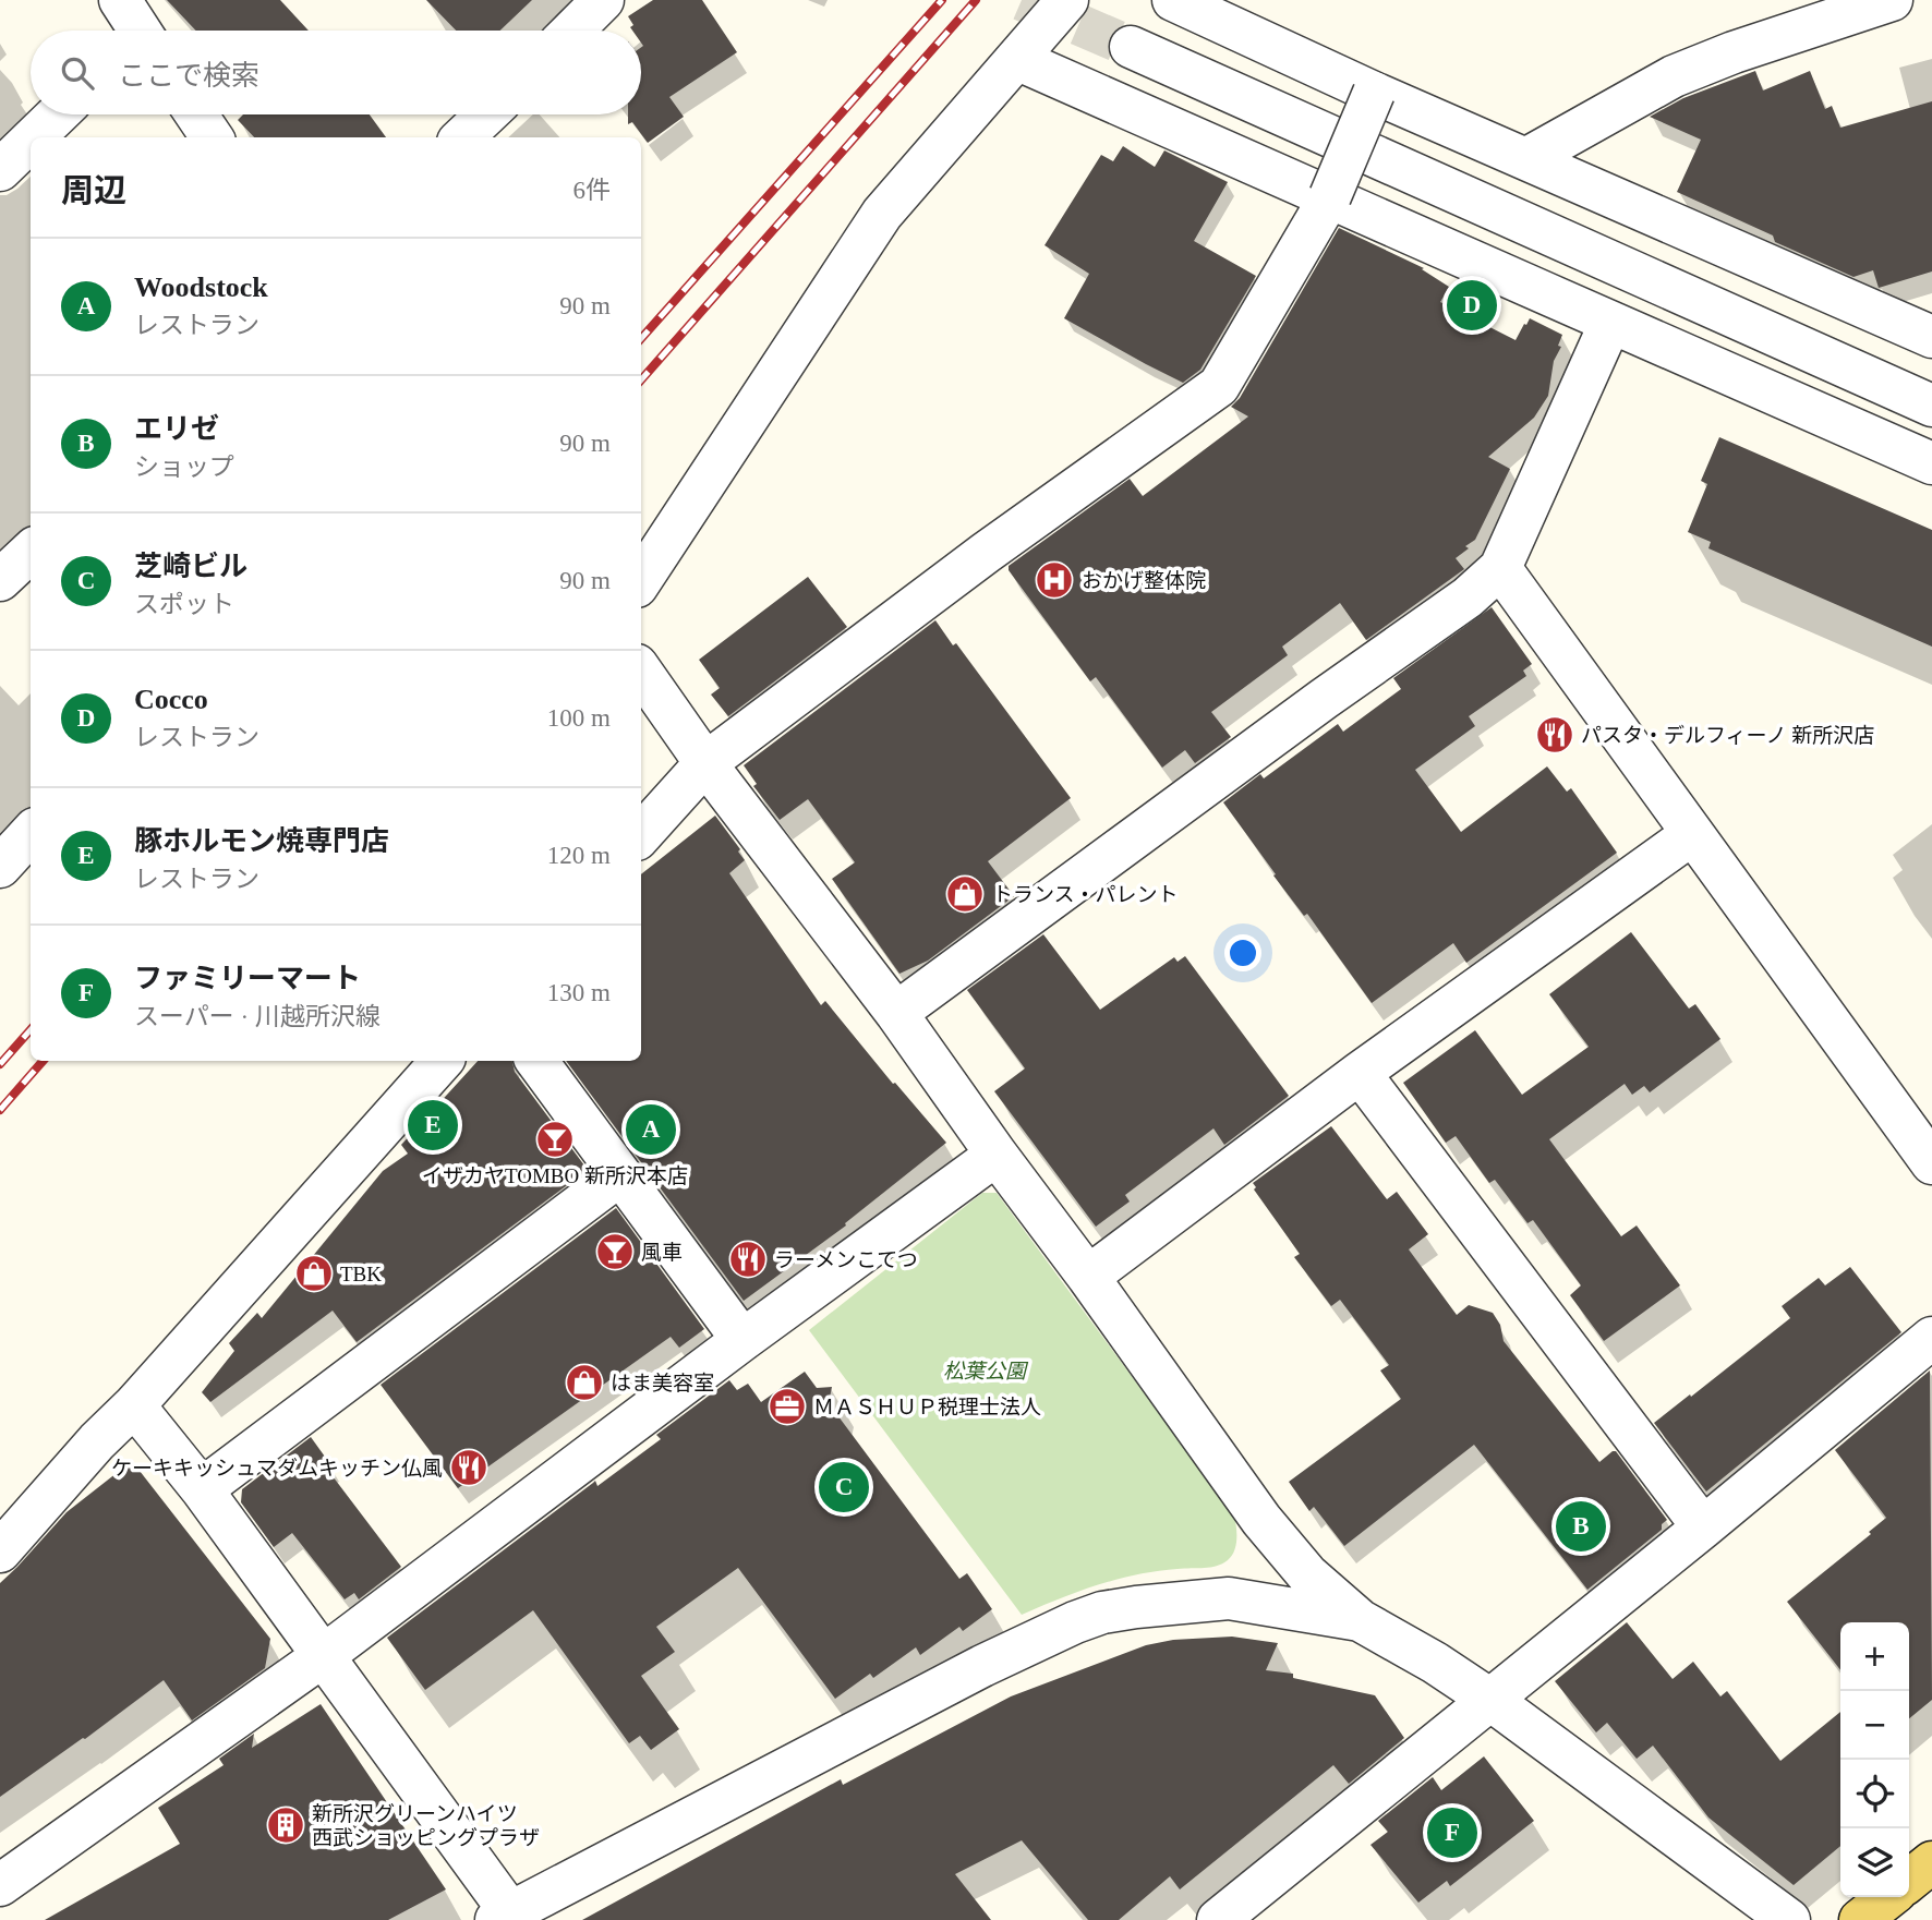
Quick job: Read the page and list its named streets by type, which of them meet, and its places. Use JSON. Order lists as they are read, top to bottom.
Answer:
{
  "parks": ["松葉公園"],
  "places": {
    "hospital": ["おかげ整体院"],
    "restaurant": ["パスタ・デルフィーノ 新所沢店", "ラーメンこてつ", "ケーキキッシュマダムキッチン仏風"],
    "shop": ["トランス・パレント", "TBK", "はま美容室"],
    "bar": ["イザカヤTOMBO 新所沢本店", "風車"],
    "office": ["ＭＡＳＨＵＰ税理士法人"],
    "building": ["新所沢グリーンハイツ 西武ショッピングプラザ"]
  },
  "page": {
    "search": "ここで検索",
    "heading": ["周辺", "6件"],
    "list": [
      {
        "mark": "A",
        "name": "Woodstock",
        "note": "レストラン",
        "value": "90 m"
      },
      {
        "mark": "B",
        "name": "エリゼ",
        "note": "ショップ",
        "value": "90 m"
      },
      {
        "mark": "C",
        "name": "芝崎ビル",
        "note": "スポット",
        "value": "90 m"
      },
      {
        "mark": "D",
        "name": "Cocco",
        "note": "レストラン",
        "value": "100 m"
      },
      {
        "mark": "E",
        "name": "豚ホルモン焼専門店",
        "note": "レストラン",
        "value": "120 m"
      },
      {
        "mark": "F",
        "name": "ファミリーマート",
        "note": "スーパー · 川越所沢線",
        "value": "130 m"
      }
    ],
    "pins": [
      "D",
      "E",
      "A",
      "C",
      "B",
      "F"
    ],
    "map_buttons": ["+", "−"]
  }
}
